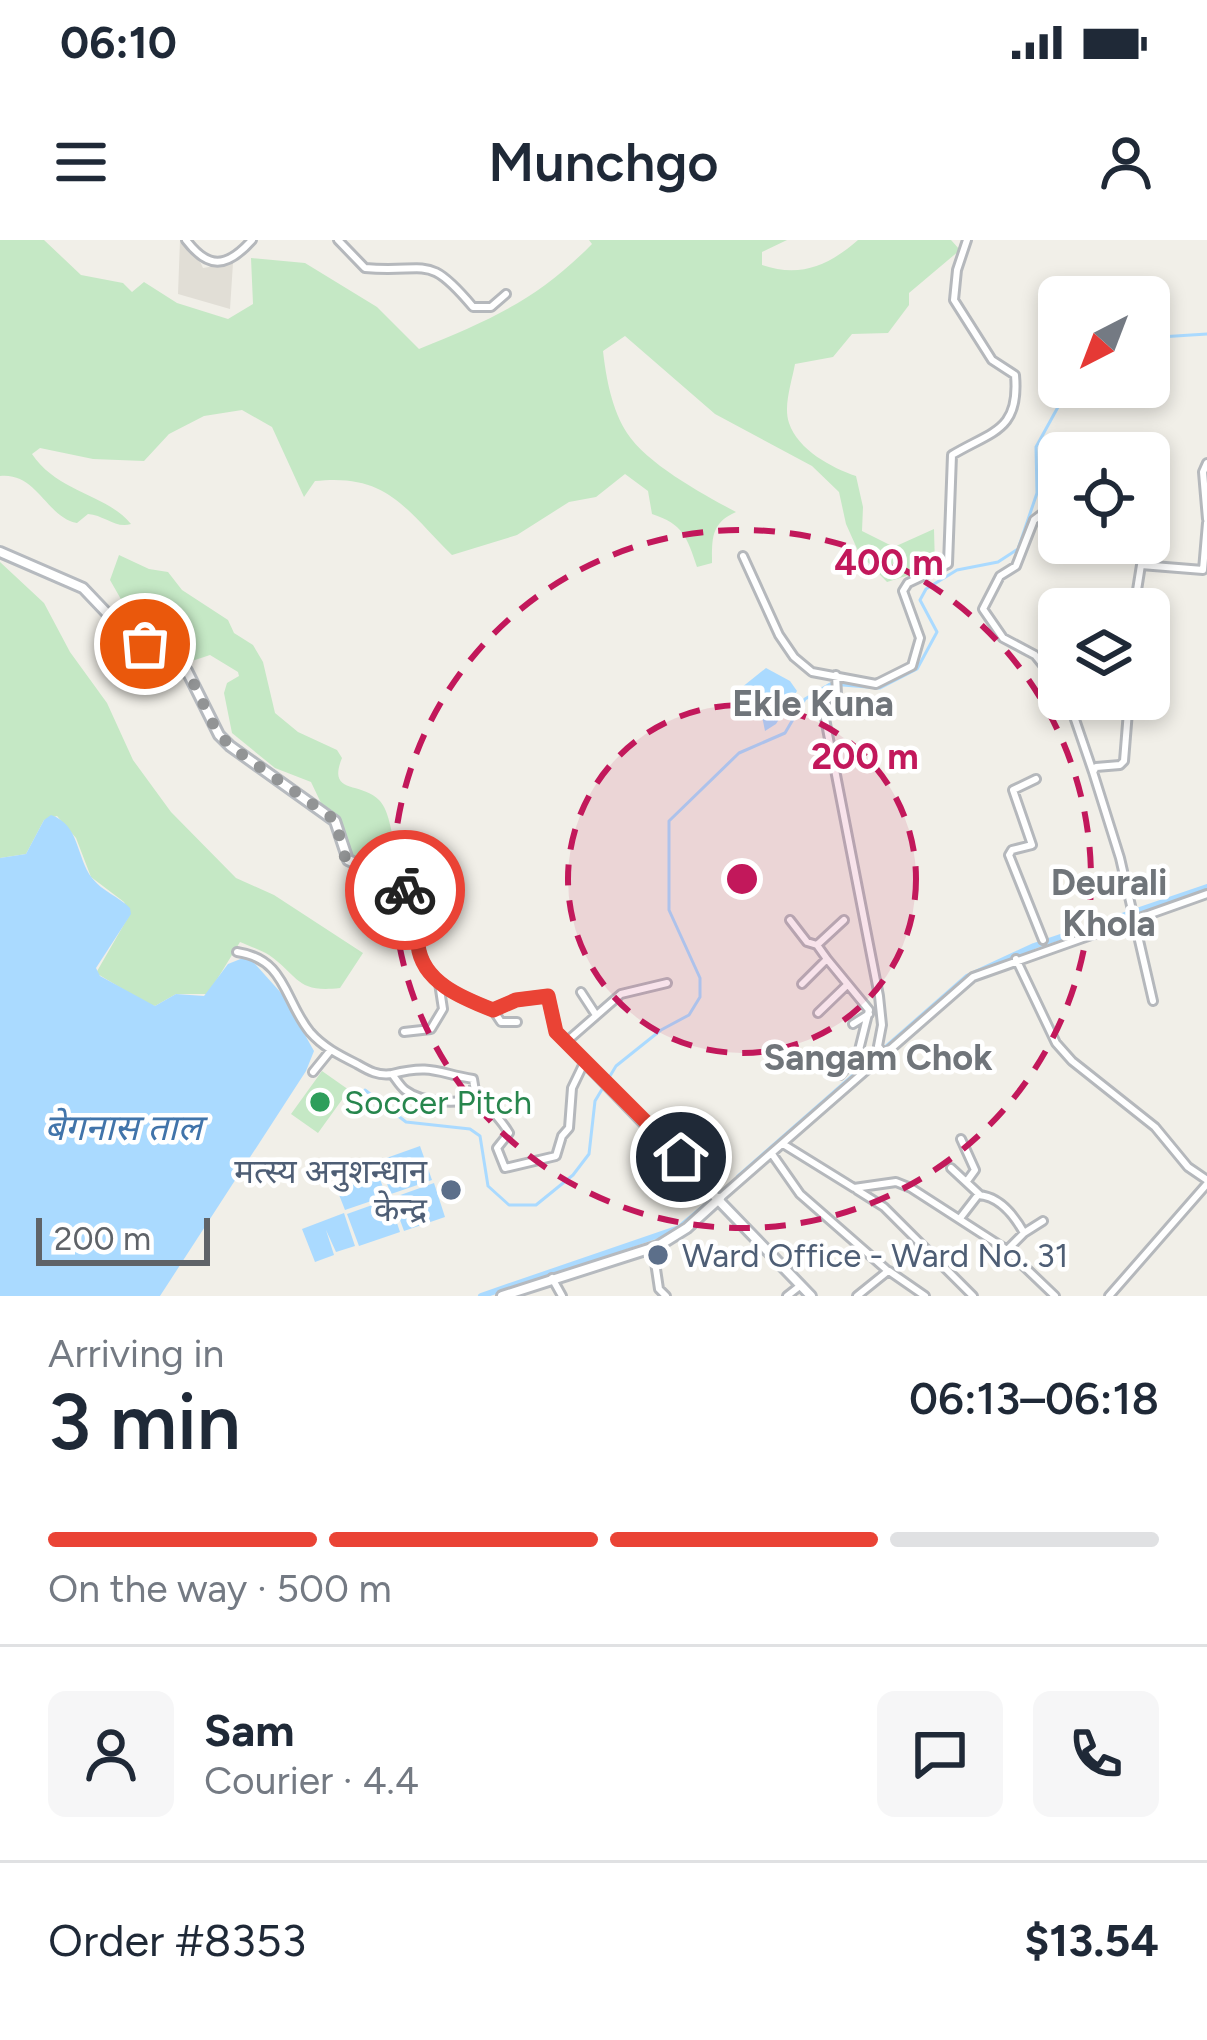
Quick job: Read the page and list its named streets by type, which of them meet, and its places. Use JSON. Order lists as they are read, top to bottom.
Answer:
{
  "districts": ["Ekle Kuna", "Deurali Khola", "Sangam Chok"],
  "water": ["बेगनास ताल"],
  "places": ["Soccer Pitch", "मत्स्य अनुशन्धान केन्द्र", "Ward Office - Ward No. 31"],
  "scale_bar": "200 m",
  "north": "bottom left",
  "page": {
    "status": "06:10",
    "header": "Munchgo",
    "scale": "200 m",
    "heading": ["3 min", "Arriving in", "06:13–06:18"],
    "panel": [
      "Sam",
      "Courier · 4.4",
      "Order #8353",
      "$13.54"
    ],
    "bar": "On the way · 500 m"
  },
  "rings": ["400 m", "200 m"]
}
